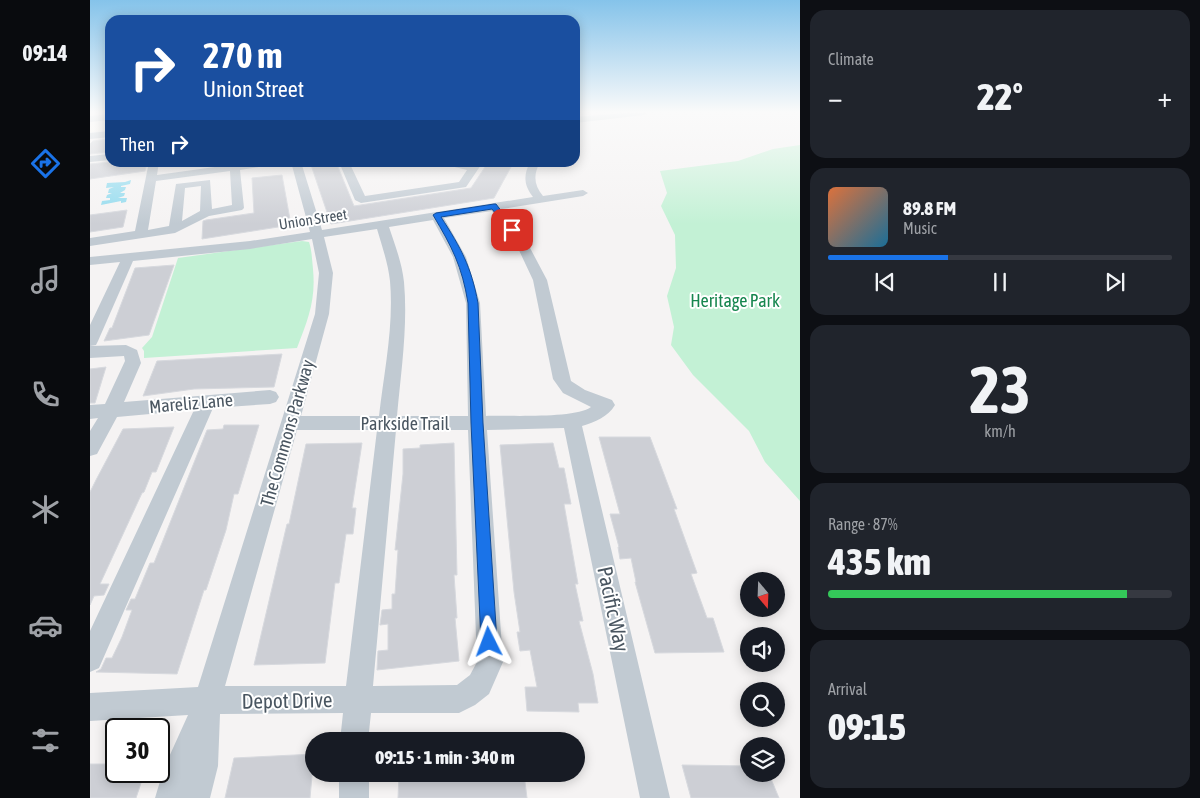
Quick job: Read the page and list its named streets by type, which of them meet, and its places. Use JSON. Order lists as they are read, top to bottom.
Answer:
{
  "streets": {
    "street": [
      "Union Street",
      "Mareliz Lane",
      "Parkside Trail",
      "The Commons Parkway",
      "Pacific Way",
      "Depot Drive"
    ]
  },
  "crossings": [
    ["Union Street", "Parkside Trail"],
    ["Union Street", "The Commons Parkway"],
    ["Parkside Trail", "The Commons Parkway"],
    ["Parkside Trail", "Pacific Way"],
    ["Parkside Trail", "Depot Drive"],
    ["The Commons Parkway", "Depot Drive"]
  ],
  "parks": ["Heritage Park"],
  "north": "bottom",
  "page": {
    "tabs": "09:14",
    "tile": [
      "Climate",
      ["23", "km/h"],
      ["Range · 87%", "435 km"],
      ["Arrival", "09:15"]
    ],
    "turn": ["270 m", "Union Street"],
    "heat": ["−", "22°", "+"],
    "then": "Then",
    "song": ["89.8 FM", "Music"],
    "limit": "30",
    "trip": "09:15 · 1 min · 340 m"
  }
}
